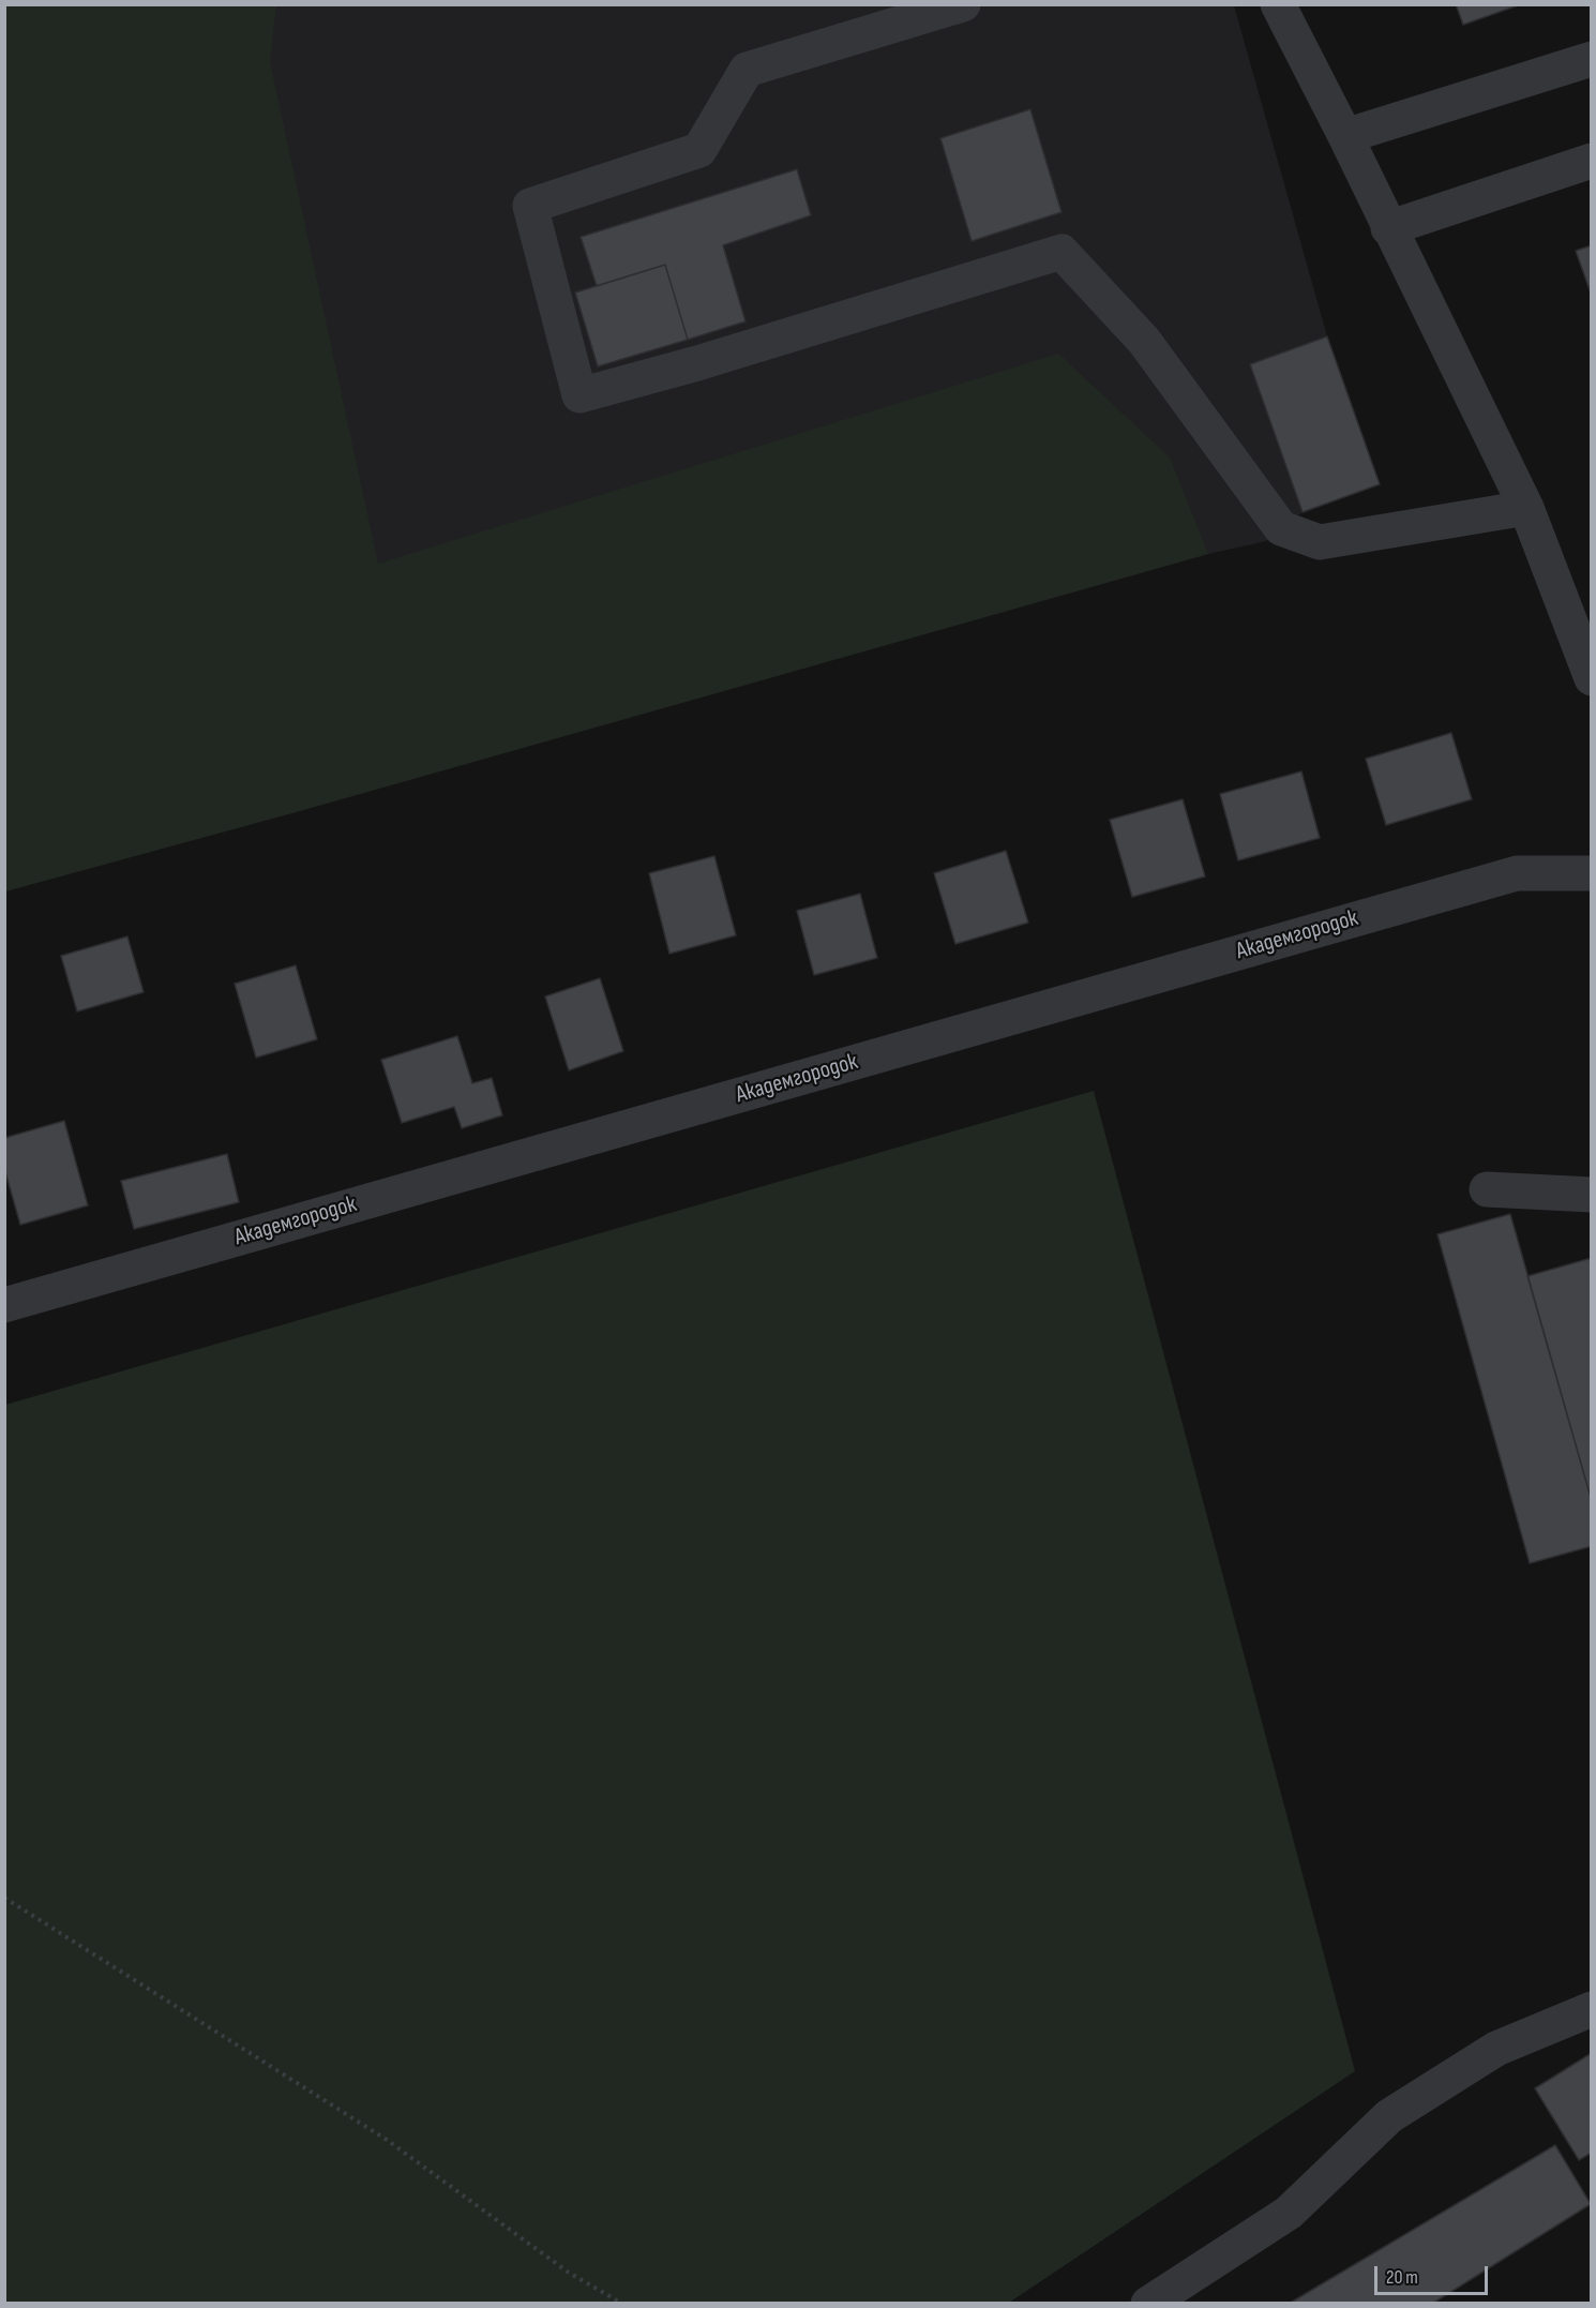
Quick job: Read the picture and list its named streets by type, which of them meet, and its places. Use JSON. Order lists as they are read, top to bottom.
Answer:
{
  "streets": {
    "street": ["Академгородок"]
  },
  "scale_bar": "20 m"
}
